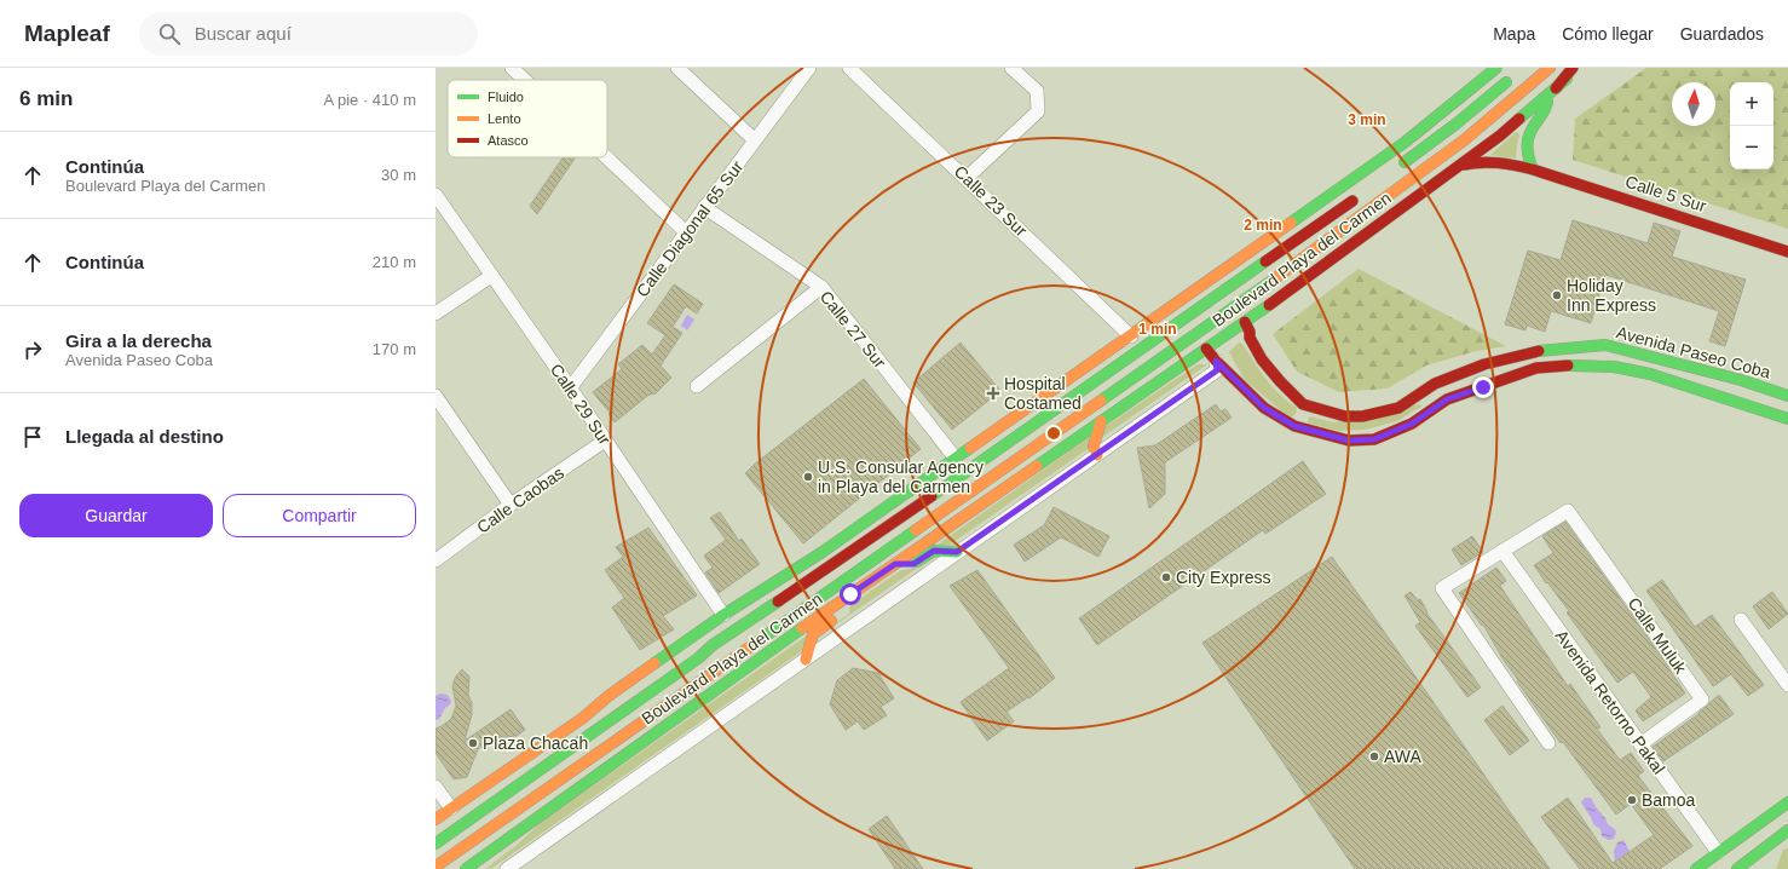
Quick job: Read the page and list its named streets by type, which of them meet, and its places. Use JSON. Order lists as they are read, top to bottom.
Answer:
{
  "streets": {
    "main road": ["Calle 5 Sur", "Boulevard Playa del Carmen", "Avenida Paseo Coba"],
    "street": [
      "Calle 23 Sur",
      "Calle Diagonal 65 Sur",
      "Calle 27 Sur",
      "Calle 29 Sur",
      "Calle Caobas",
      "Calle Muluk",
      "Avenida Retorno Pakal"
    ]
  },
  "crossings": [
    ["Calle 5 Sur", "Boulevard Playa del Carmen"],
    ["Calle 23 Sur", "Boulevard Playa del Carmen"],
    ["Calle Diagonal 65 Sur", "Calle 27 Sur"],
    ["Calle Diagonal 65 Sur", "Calle 29 Sur"],
    ["Boulevard Playa del Carmen", "Calle 27 Sur"],
    ["Boulevard Playa del Carmen", "Avenida Paseo Coba"],
    ["Boulevard Playa del Carmen", "Calle 29 Sur"],
    ["Calle 29 Sur", "Calle Caobas"],
    ["Calle Muluk", "Avenida Retorno Pakal"]
  ],
  "places": {
    "other": [
      "Holiday Inn Express",
      "U.S. Consular Agency in Playa del Carmen",
      "City Express",
      "Plaza Chacah",
      "AWA",
      "Bamoa"
    ],
    "health": ["Hospital Costamed"]
  },
  "legend": ["Fluido", "Lento", "Atasco"],
  "north": "top",
  "page": {
    "header": "Mapleaf",
    "search": "Buscar aquí",
    "nav": ["Mapa", "Cómo llegar", "Guardados"],
    "heading": ["6 min", "A pie · 410 m"],
    "map_buttons": ["+", "−"],
    "list": [
      ["Continúa", "Boulevard Playa del Carmen", "30 m"],
      ["Continúa", "210 m"],
      ["Gira a la derecha", "Avenida Paseo Coba", "170 m"],
      "Llegada al destino"
    ],
    "buttons": ["Guardar", "Compartir"]
  },
  "rings": ["3 min", "2 min", "1 min"]
}
